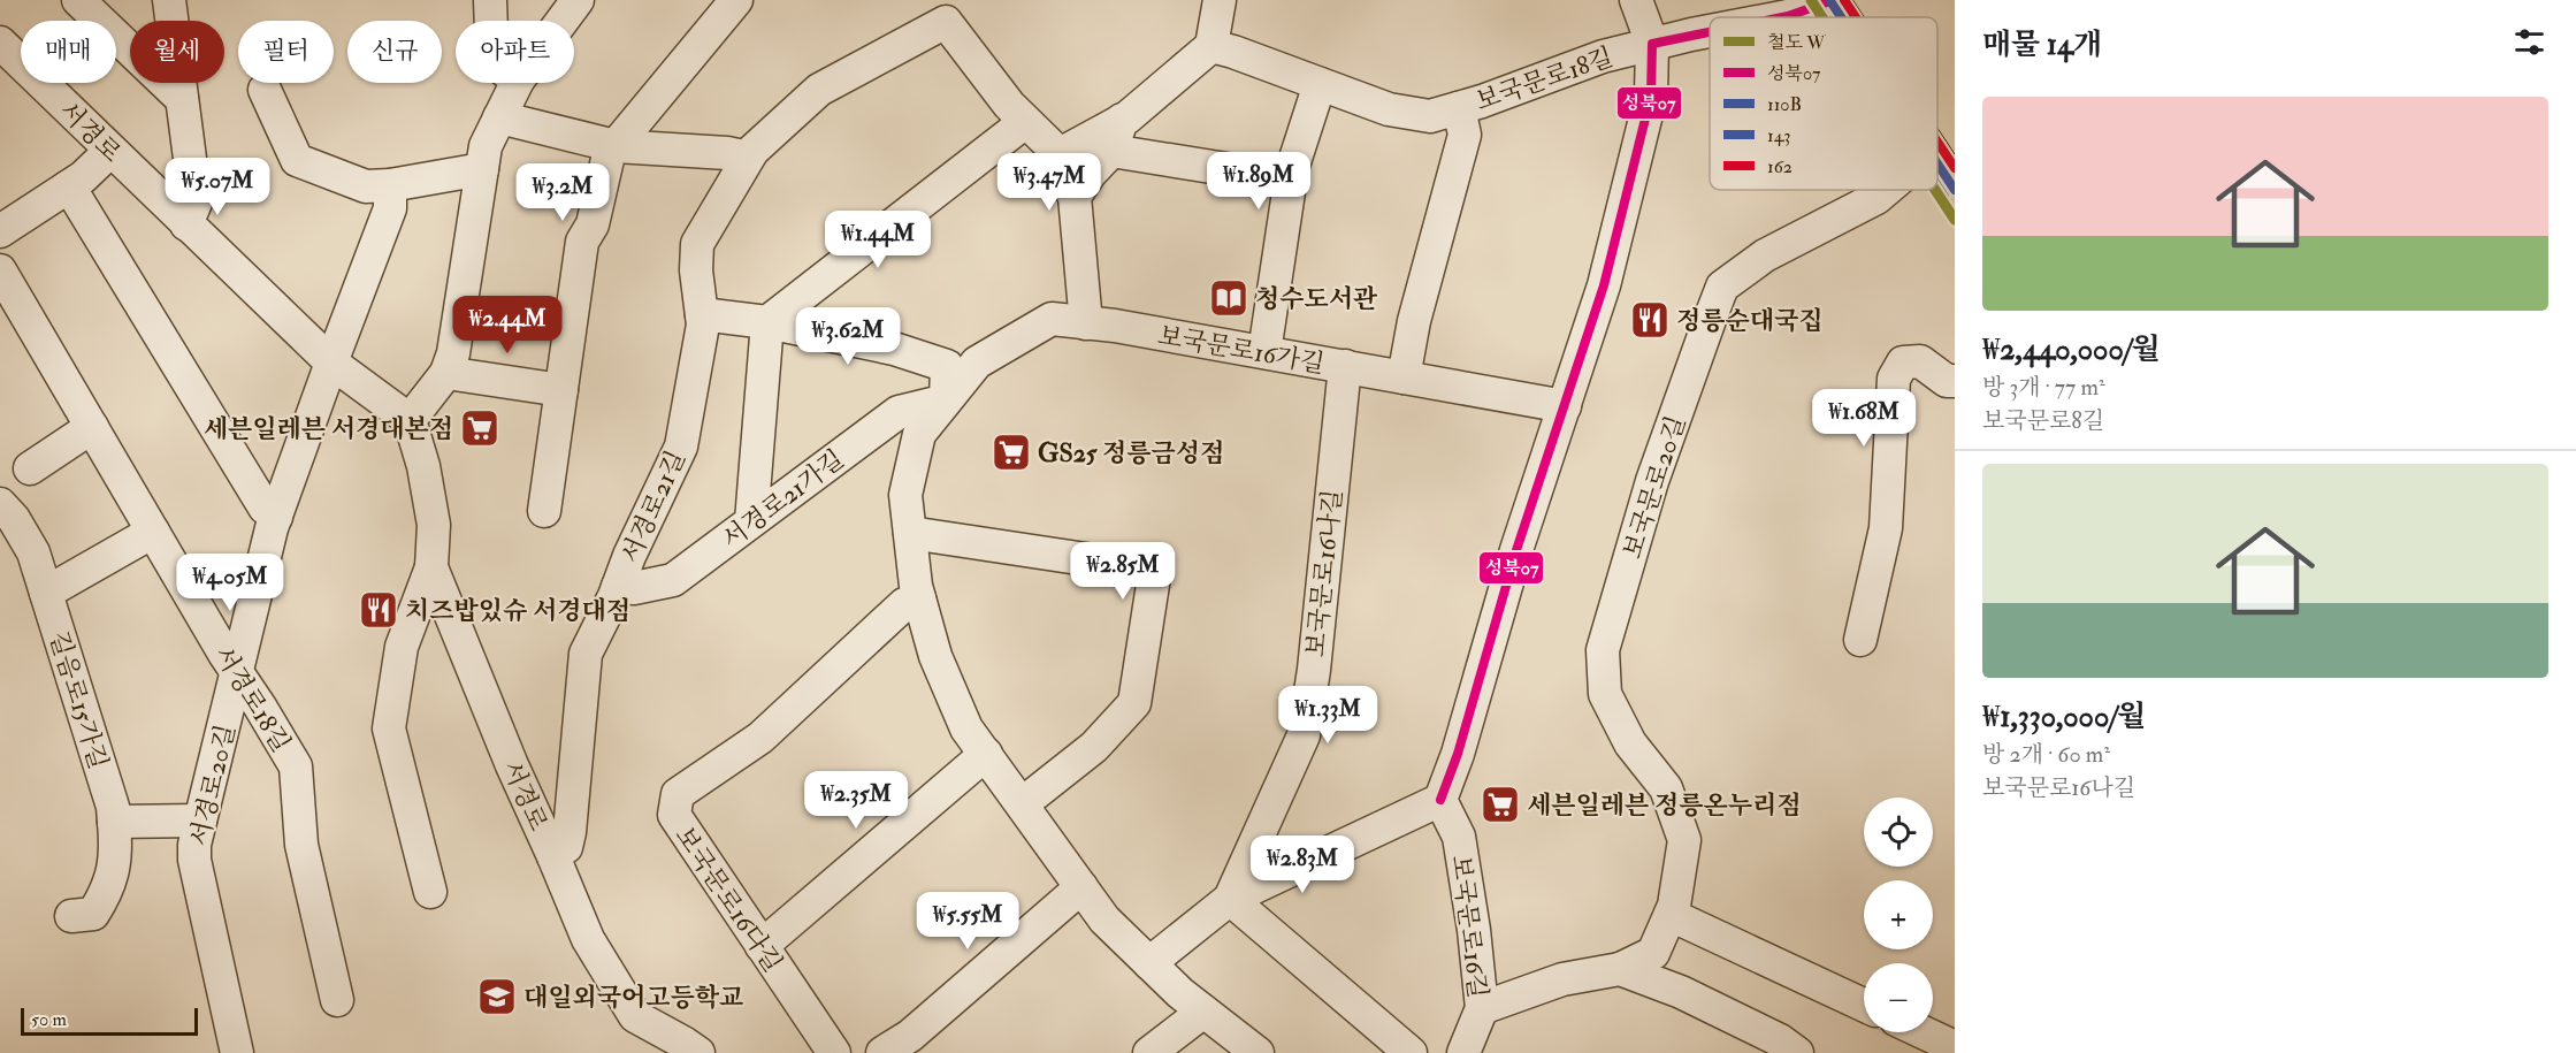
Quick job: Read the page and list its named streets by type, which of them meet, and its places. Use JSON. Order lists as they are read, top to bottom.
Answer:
{
  "streets": {
    "street": [
      "보국문로18길",
      "서경로",
      "보국문로16가길",
      "보국문로20길",
      "서경로21가길",
      "서경로21길",
      "보국문로16나길",
      "서경로18길",
      "길음로15가길",
      "서경로20길",
      "보국문로16다길",
      "보국문로16길"
    ]
  },
  "crossings": [
    ["보국문로18길", "보국문로16가길"],
    ["서경로", "서경로21길"],
    ["서경로", "서경로20길"],
    ["보국문로16가길", "서경로21가길"],
    ["보국문로16가길", "보국문로16나길"],
    ["보국문로16가길", "보국문로16다길"],
    ["보국문로20길", "보국문로16길"],
    ["서경로21가길", "서경로21길"],
    ["서경로18길", "서경로20길"]
  ],
  "places": {
    "library": ["청수도서관"],
    "restaurant": ["정릉순대국집", "치즈밥있슈 서경대점"],
    "supermarket": ["세븐일레븐 서경대본점", "GS25 정릉금성점", "세븐일레븐 정릉온누리점"],
    "school or university": ["대일외국어고등학교"]
  },
  "lines": [
    "rail line W",
    "transit line 162",
    "transit line 성북07",
    "transit line 110B",
    "transit line 143"
  ],
  "legend": [
    "철도 W",
    "성북07",
    "110B",
    "143",
    "162"
  ],
  "scale_bar": "50 m",
  "page": {
    "heading": "매물 14개",
    "chip": [
      "매매",
      "월세",
      "필터",
      "신규",
      "아파트"
    ],
    "list": [
      {
        "name": "₩2,440,000/월",
        "note": "방 3개 · 77 m² · 보국문로8길"
      },
      {
        "name": "₩1,330,000/월",
        "note": "방 2개 · 60 m² · 보국문로16나길"
      }
    ],
    "price": [
      "₩1.89M",
      "₩3.47M",
      "₩5.07M",
      "₩3.2M",
      "₩1.44M",
      "₩2.44M",
      "₩3.62M",
      "₩1.68M",
      "₩2.85M",
      "₩4.05M",
      "₩1.33M",
      "₩2.35M",
      "₩2.83M",
      "₩5.55M"
    ],
    "map_buttons": ["+", "−"],
    "scale": "50 m"
  }
}
